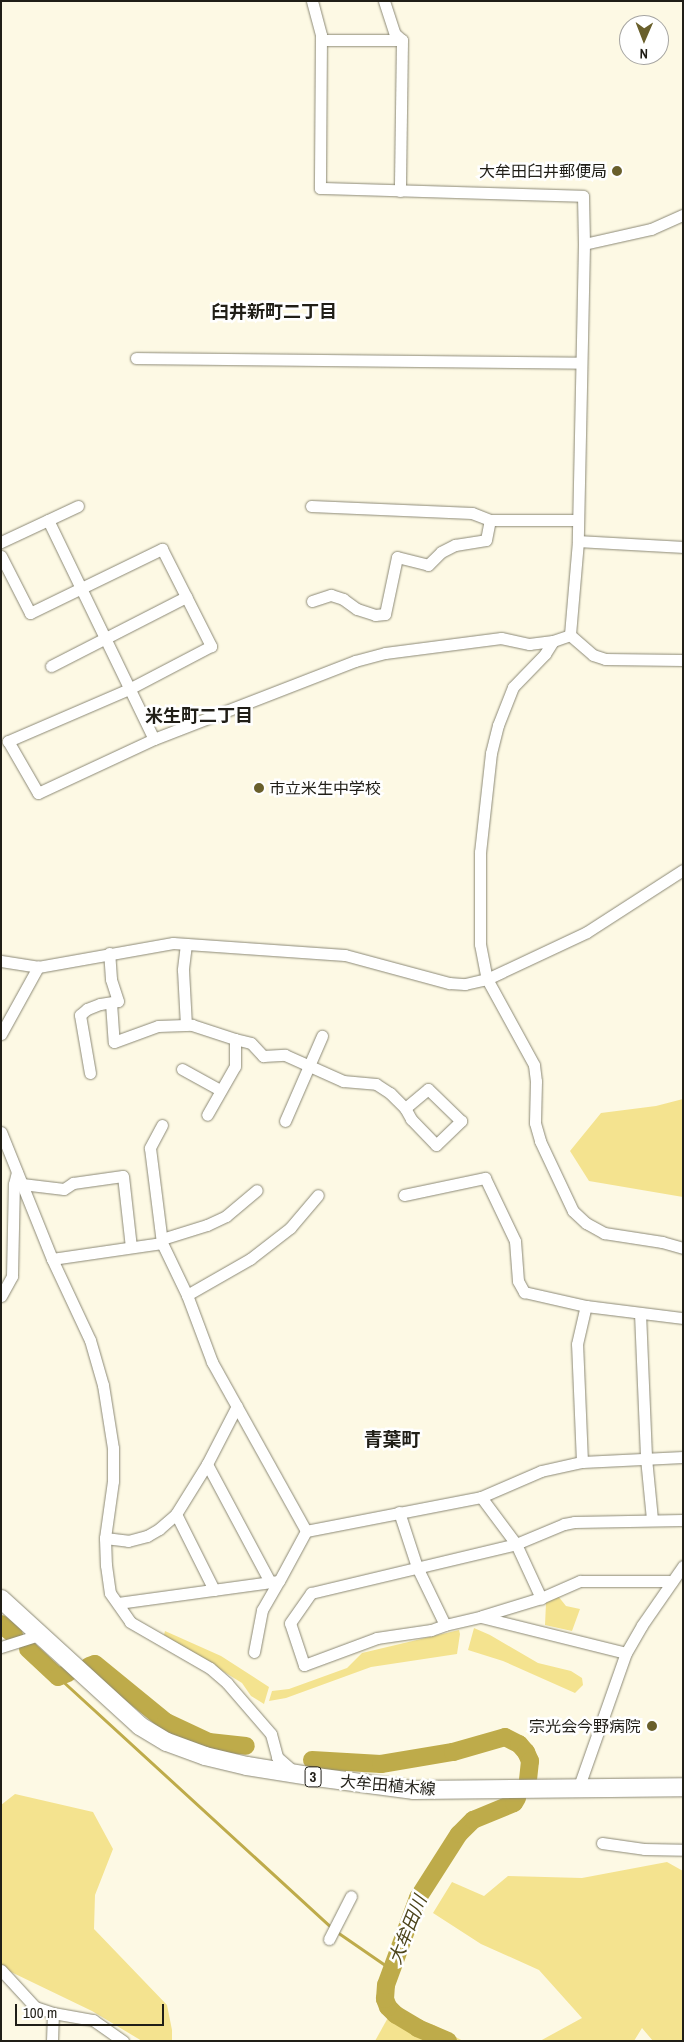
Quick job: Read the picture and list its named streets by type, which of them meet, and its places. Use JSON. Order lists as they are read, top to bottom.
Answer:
{
  "streets": {
    "main road": ["3", "大牟田植木線"]
  },
  "districts": ["臼井新町二丁目", "米生町二丁目", "青葉町"],
  "water": ["大牟田川"],
  "places": ["大牟田臼井郵便局", "市立米生中学校", "宗光会今野病院"],
  "scale_bar": "100 m",
  "north": "bottom"
}
